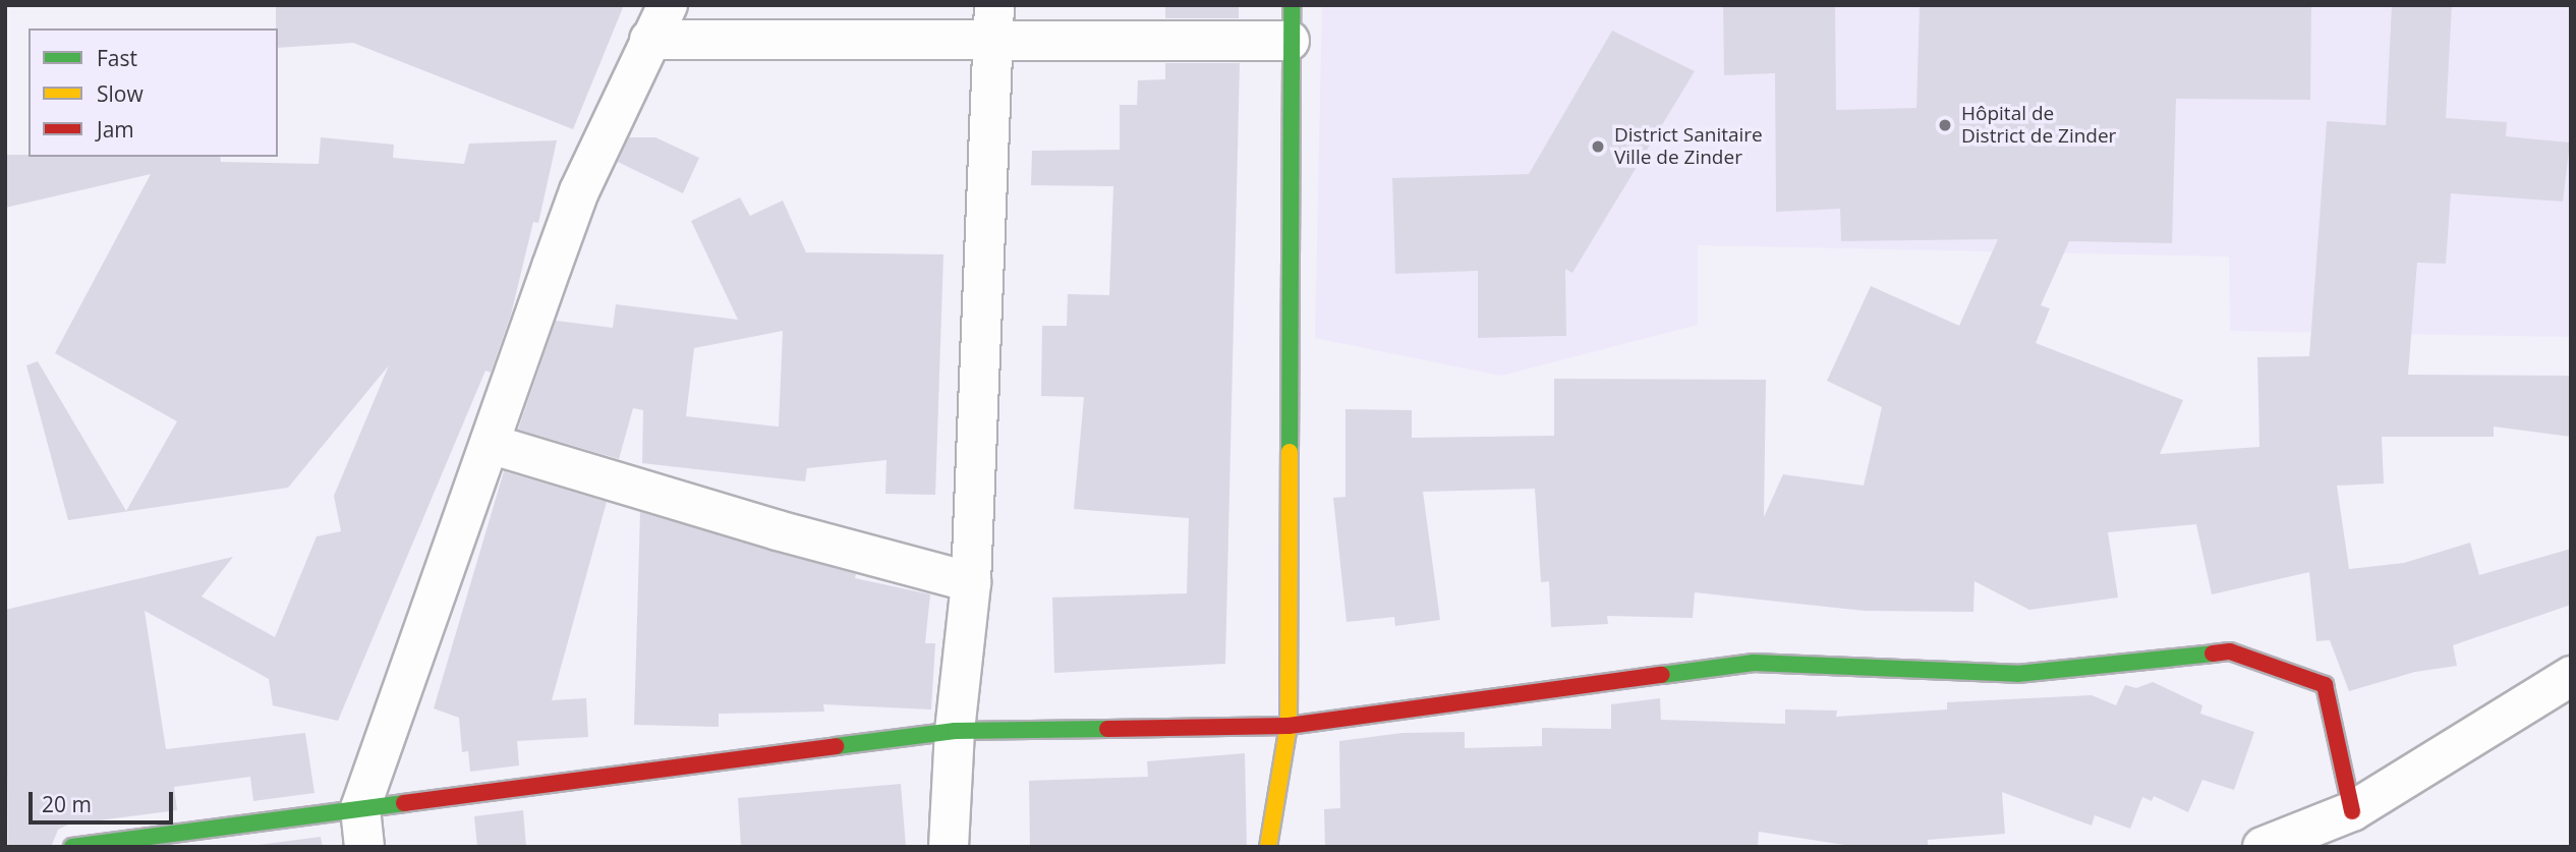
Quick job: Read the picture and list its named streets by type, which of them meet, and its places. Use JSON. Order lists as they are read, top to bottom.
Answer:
{
  "places": ["Hôpital de District de Zinder", "District Sanitaire Ville de Zinder"],
  "legend": ["Fast", "Slow", "Jam"],
  "scale_bar": "20 m"
}
